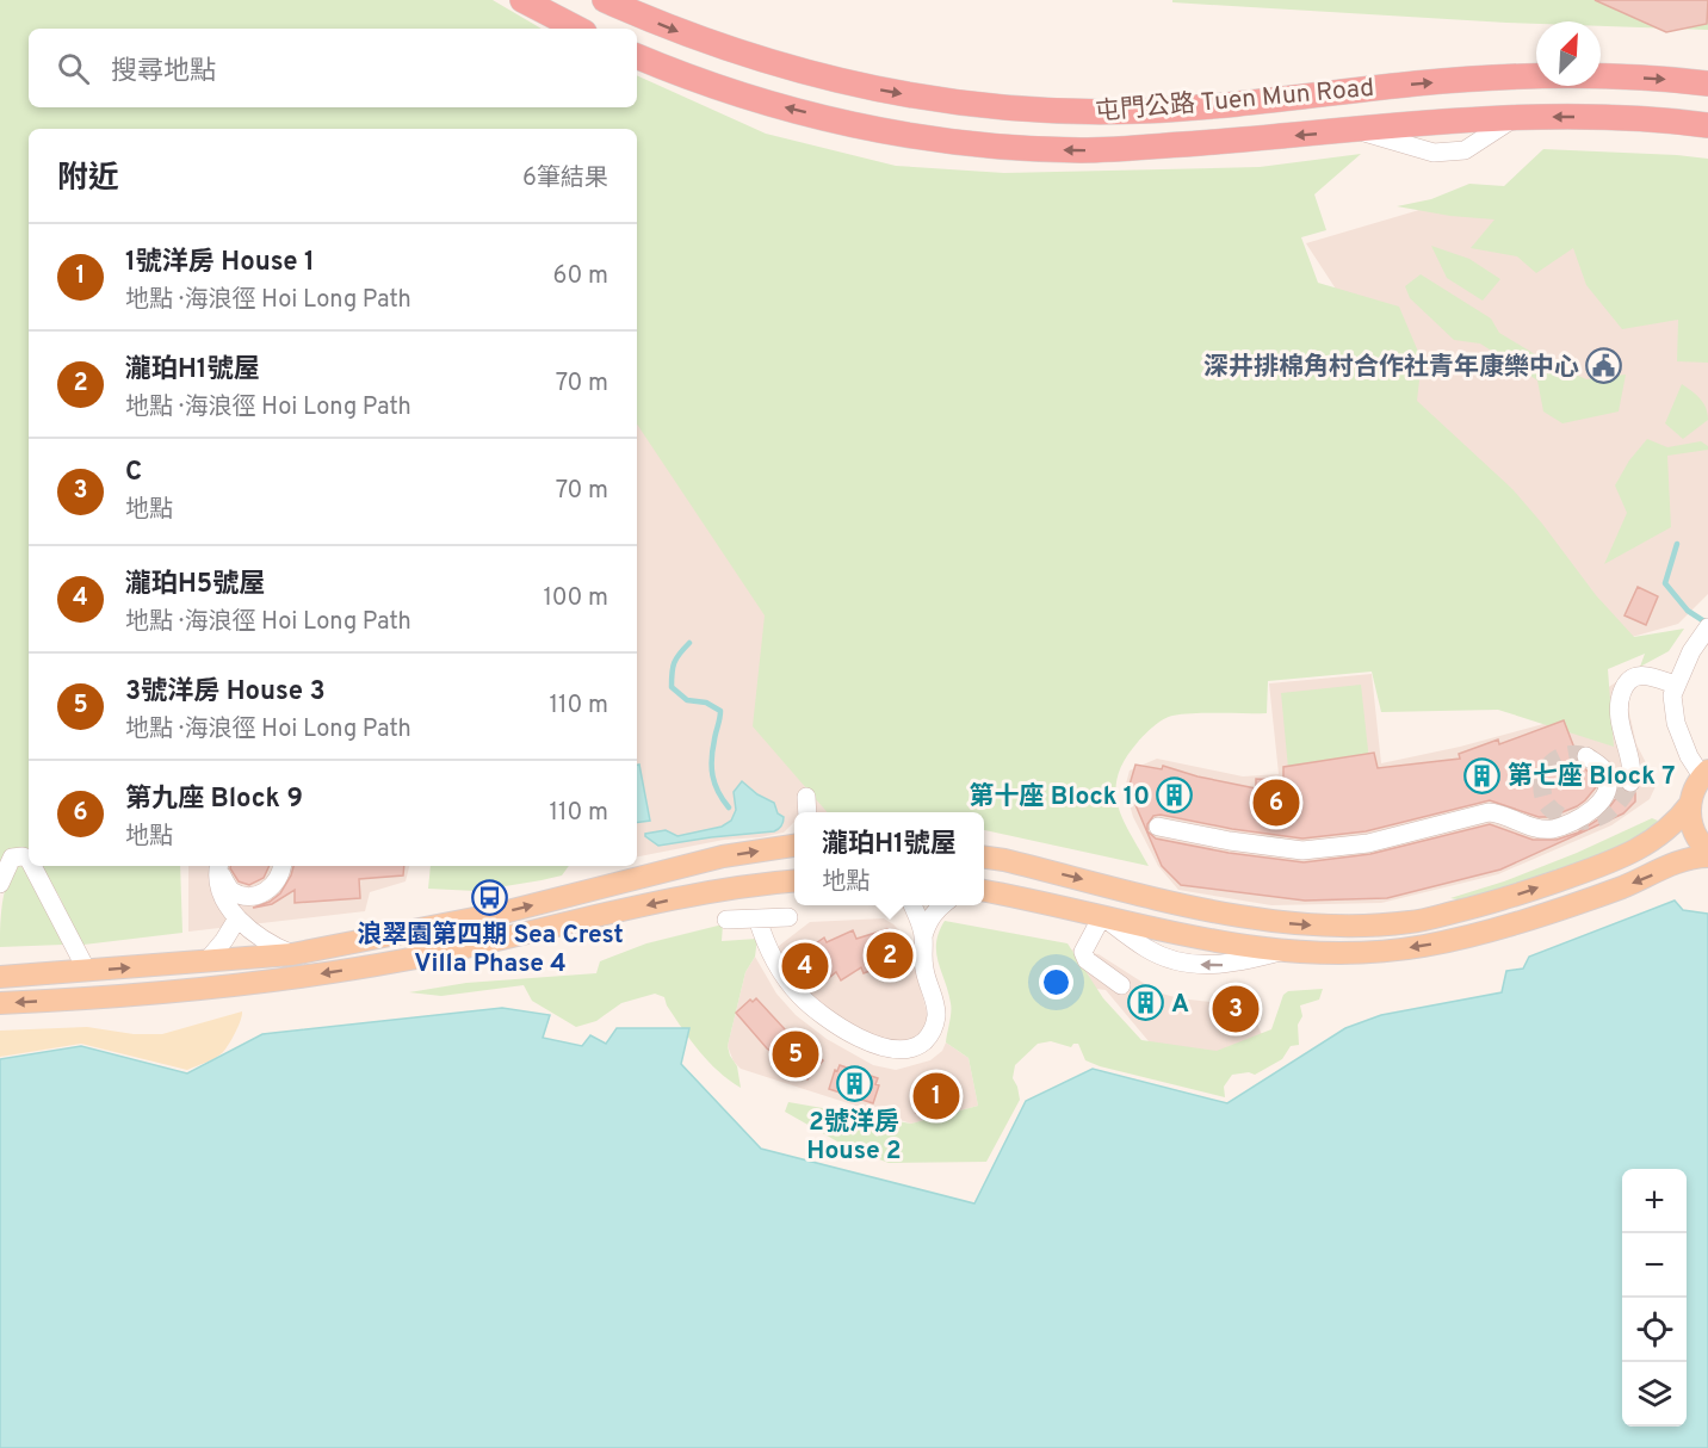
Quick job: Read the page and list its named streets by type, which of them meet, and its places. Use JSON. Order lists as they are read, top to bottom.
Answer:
{
  "streets": {
    "highway": ["屯門公路 Tuen Mun Road"]
  },
  "places": {
    "public building": ["深井排棉角村合作社青年康樂中心"],
    "building": [
      "第七座 Block 7",
      "第十座 Block 10",
      "A",
      "2號洋房 House 2"
    ],
    "bus stop": ["浪翠園第四期 Sea Crest Villa Phase 4"]
  },
  "north": "top right",
  "page": {
    "search": "搜尋地點",
    "heading": ["附近", "6筆結果"],
    "list": [
      {
        "mark": "1",
        "name": "1號洋房 House 1",
        "note": "地點 · 海浪徑 Hoi Long Path",
        "value": "60 m"
      },
      {
        "mark": "2",
        "name": "瀧珀H1號屋",
        "note": "地點 · 海浪徑 Hoi Long Path",
        "value": "70 m"
      },
      {
        "mark": "3",
        "name": "C",
        "note": "地點",
        "value": "70 m"
      },
      {
        "mark": "4",
        "name": "瀧珀H5號屋",
        "note": "地點 · 海浪徑 Hoi Long Path",
        "value": "100 m"
      },
      {
        "mark": "5",
        "name": "3號洋房 House 3",
        "note": "地點 · 海浪徑 Hoi Long Path",
        "value": "110 m"
      },
      {
        "mark": "6",
        "name": "第九座 Block 9",
        "note": "地點",
        "value": "110 m"
      }
    ],
    "pins": [
      "6",
      "2",
      "4",
      "3",
      "5",
      "1"
    ],
    "popup": ["瀧珀H1號屋", "地點"],
    "map_buttons": ["+", "−"]
  }
}
